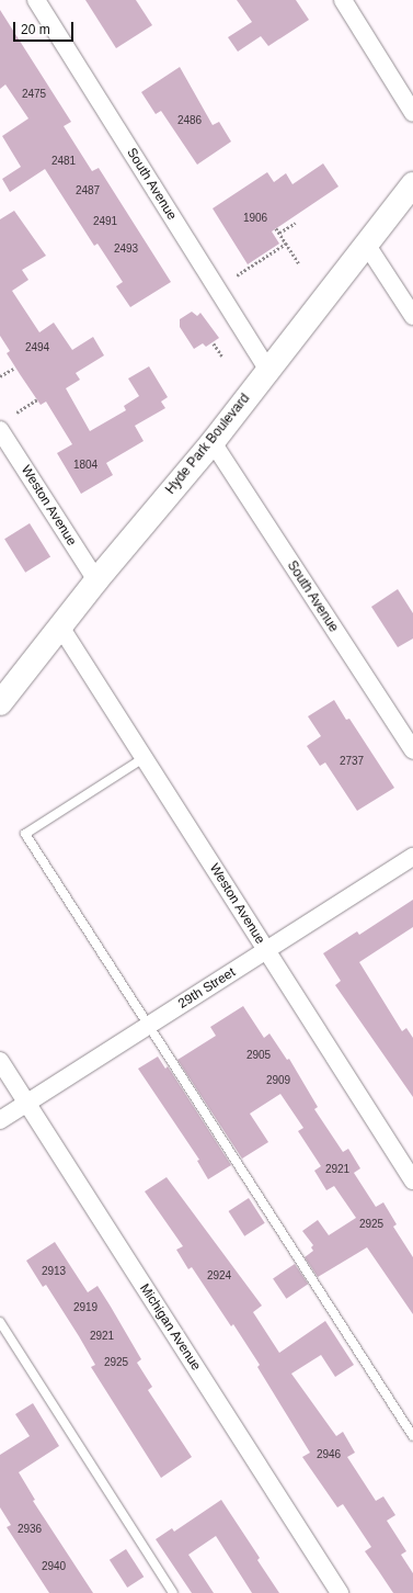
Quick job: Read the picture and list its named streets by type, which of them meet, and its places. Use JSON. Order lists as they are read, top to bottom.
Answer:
{
  "streets": {
    "main road": ["Hyde Park Boulevard"],
    "street": [
      "South Avenue",
      "Weston Avenue",
      "29th Street",
      "Michigan Avenue"
    ]
  },
  "crossings": [
    ["South Avenue", "Hyde Park Boulevard"],
    ["Hyde Park Boulevard", "Weston Avenue"],
    ["Weston Avenue", "29th Street"],
    ["29th Street", "Michigan Avenue"]
  ],
  "house_numbers": [
    "2475",
    "2486",
    "2481",
    "2487",
    "1906",
    "2491",
    "2493",
    "2494",
    "1804",
    "2737",
    "2905",
    "2909",
    "2921",
    "2925",
    "2913",
    "2924",
    "2919",
    "2921",
    "2925",
    "2946",
    "2936",
    "2940"
  ],
  "scale_bar": "20 m"
}
